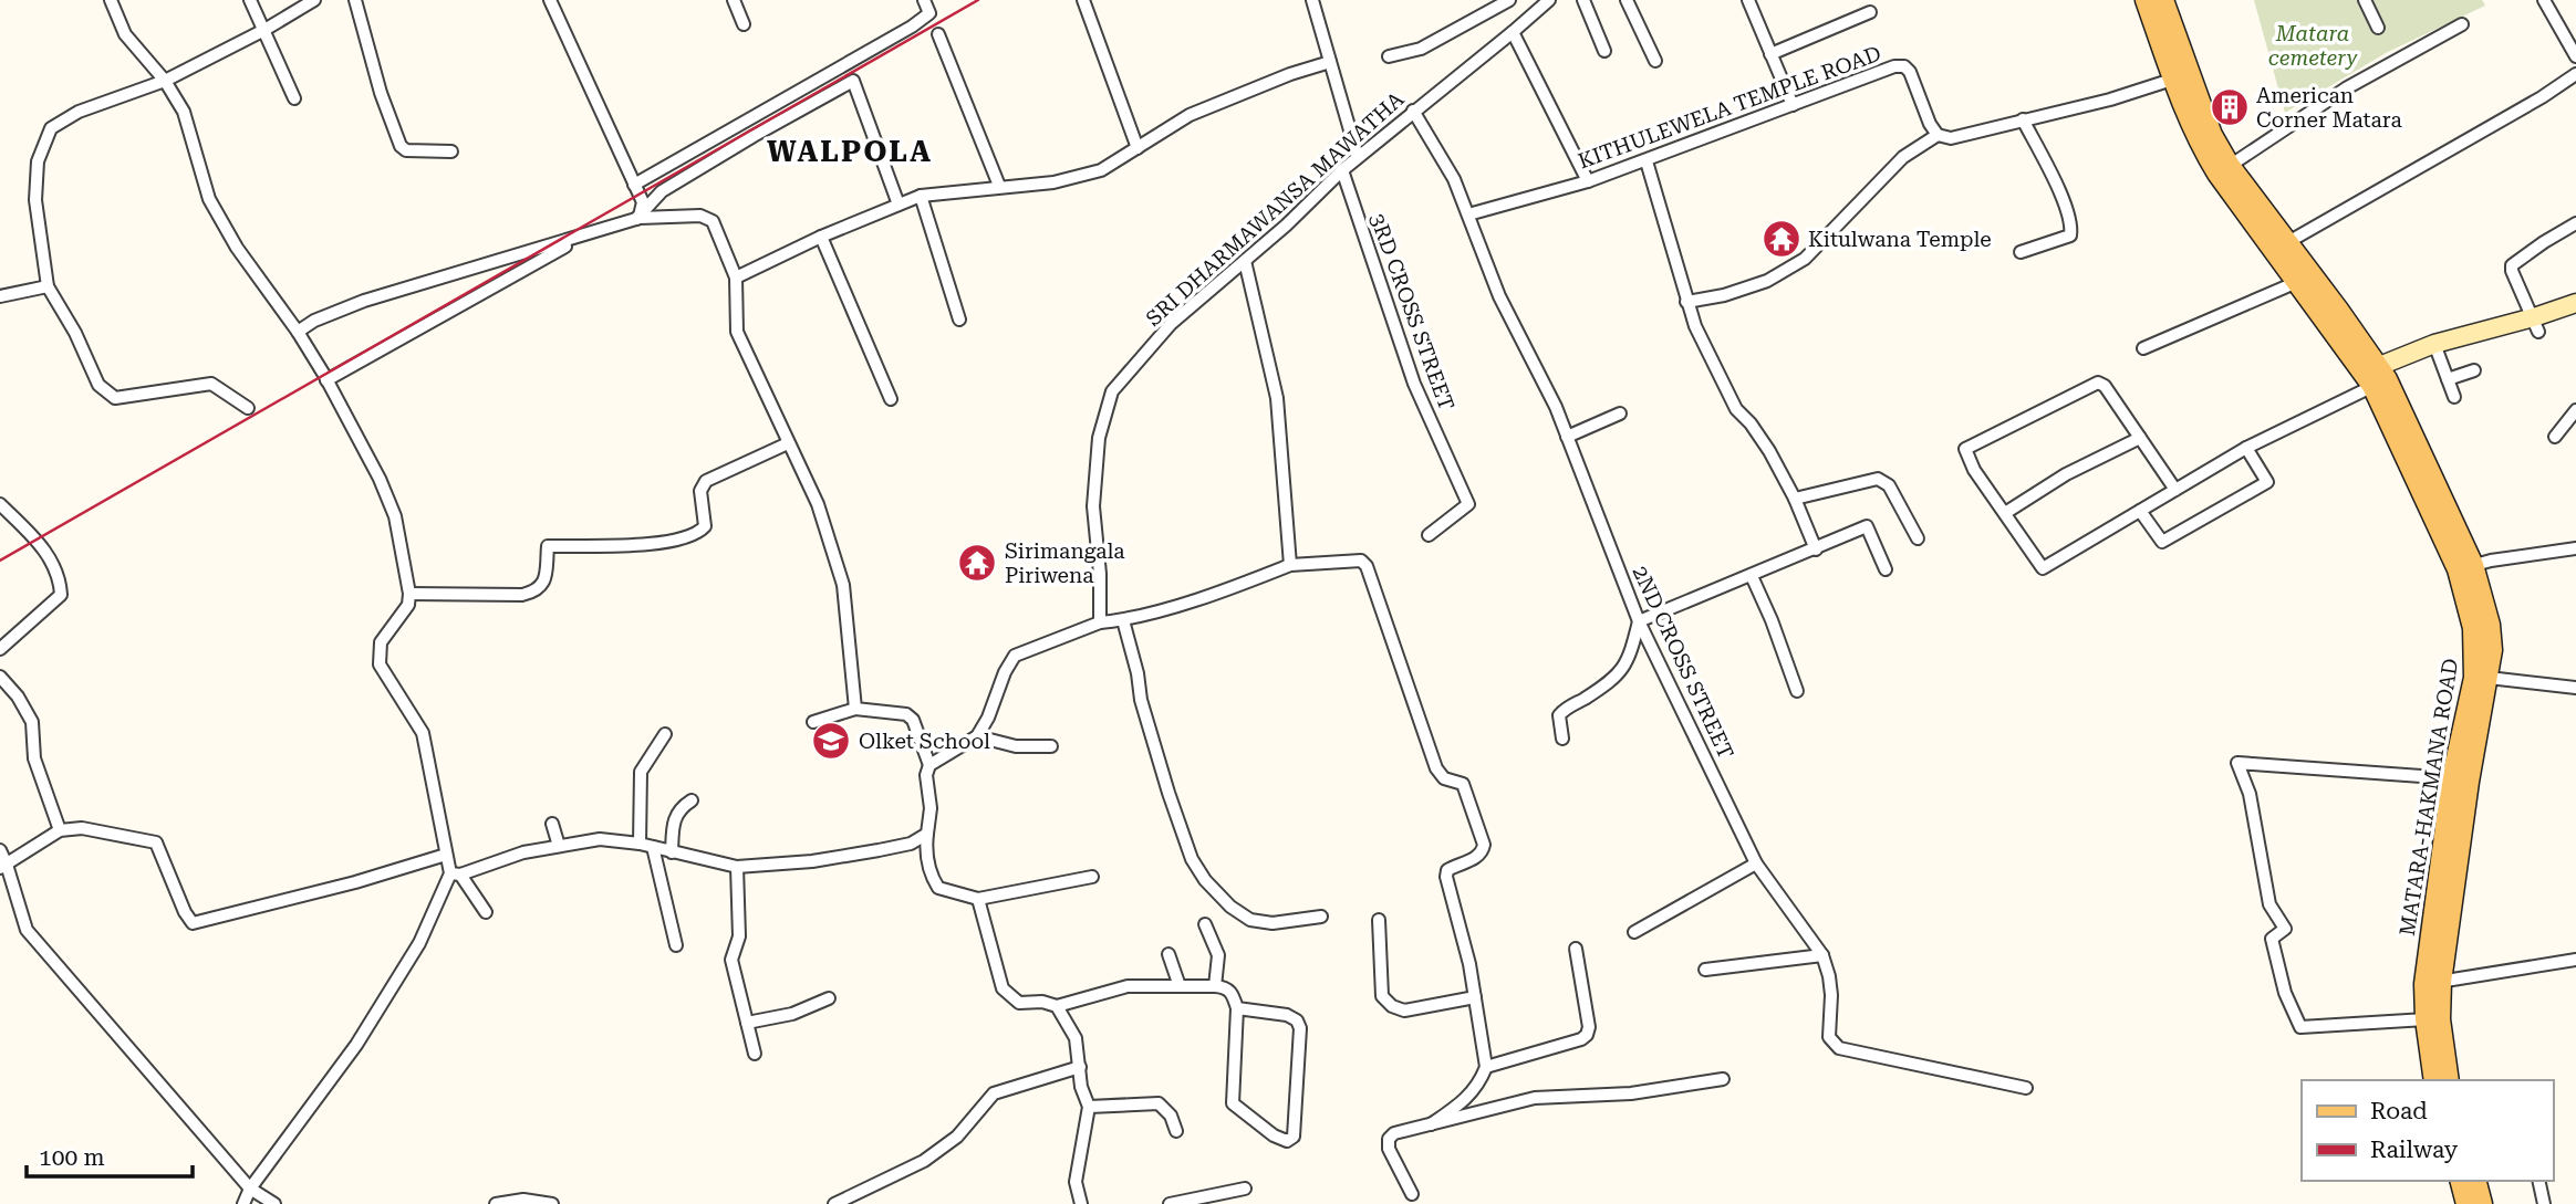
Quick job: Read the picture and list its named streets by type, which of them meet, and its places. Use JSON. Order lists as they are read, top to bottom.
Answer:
{
  "streets": {
    "main road": ["MATARA-HAKMANA ROAD"],
    "street": [
      "KITHULEWELA TEMPLE ROAD",
      "SRI DHARMAWANSA MAWATHA",
      "3RD CROSS STREET",
      "2ND CROSS STREET"
    ]
  },
  "crossings": [
    ["KITHULEWELA TEMPLE ROAD", "2ND CROSS STREET"],
    ["SRI DHARMAWANSA MAWATHA", "3RD CROSS STREET"],
    ["SRI DHARMAWANSA MAWATHA", "2ND CROSS STREET"]
  ],
  "districts": ["WALPOLA"],
  "parks": ["Matara cemetery"],
  "places": {
    "building": ["American Corner Matara"],
    "temple": ["Kitulwana Temple", "Sirimangala Piriwena"],
    "school or university": ["Olket School"]
  },
  "legend": ["Road", "Railway"],
  "scale_bar": "100 m"
}
